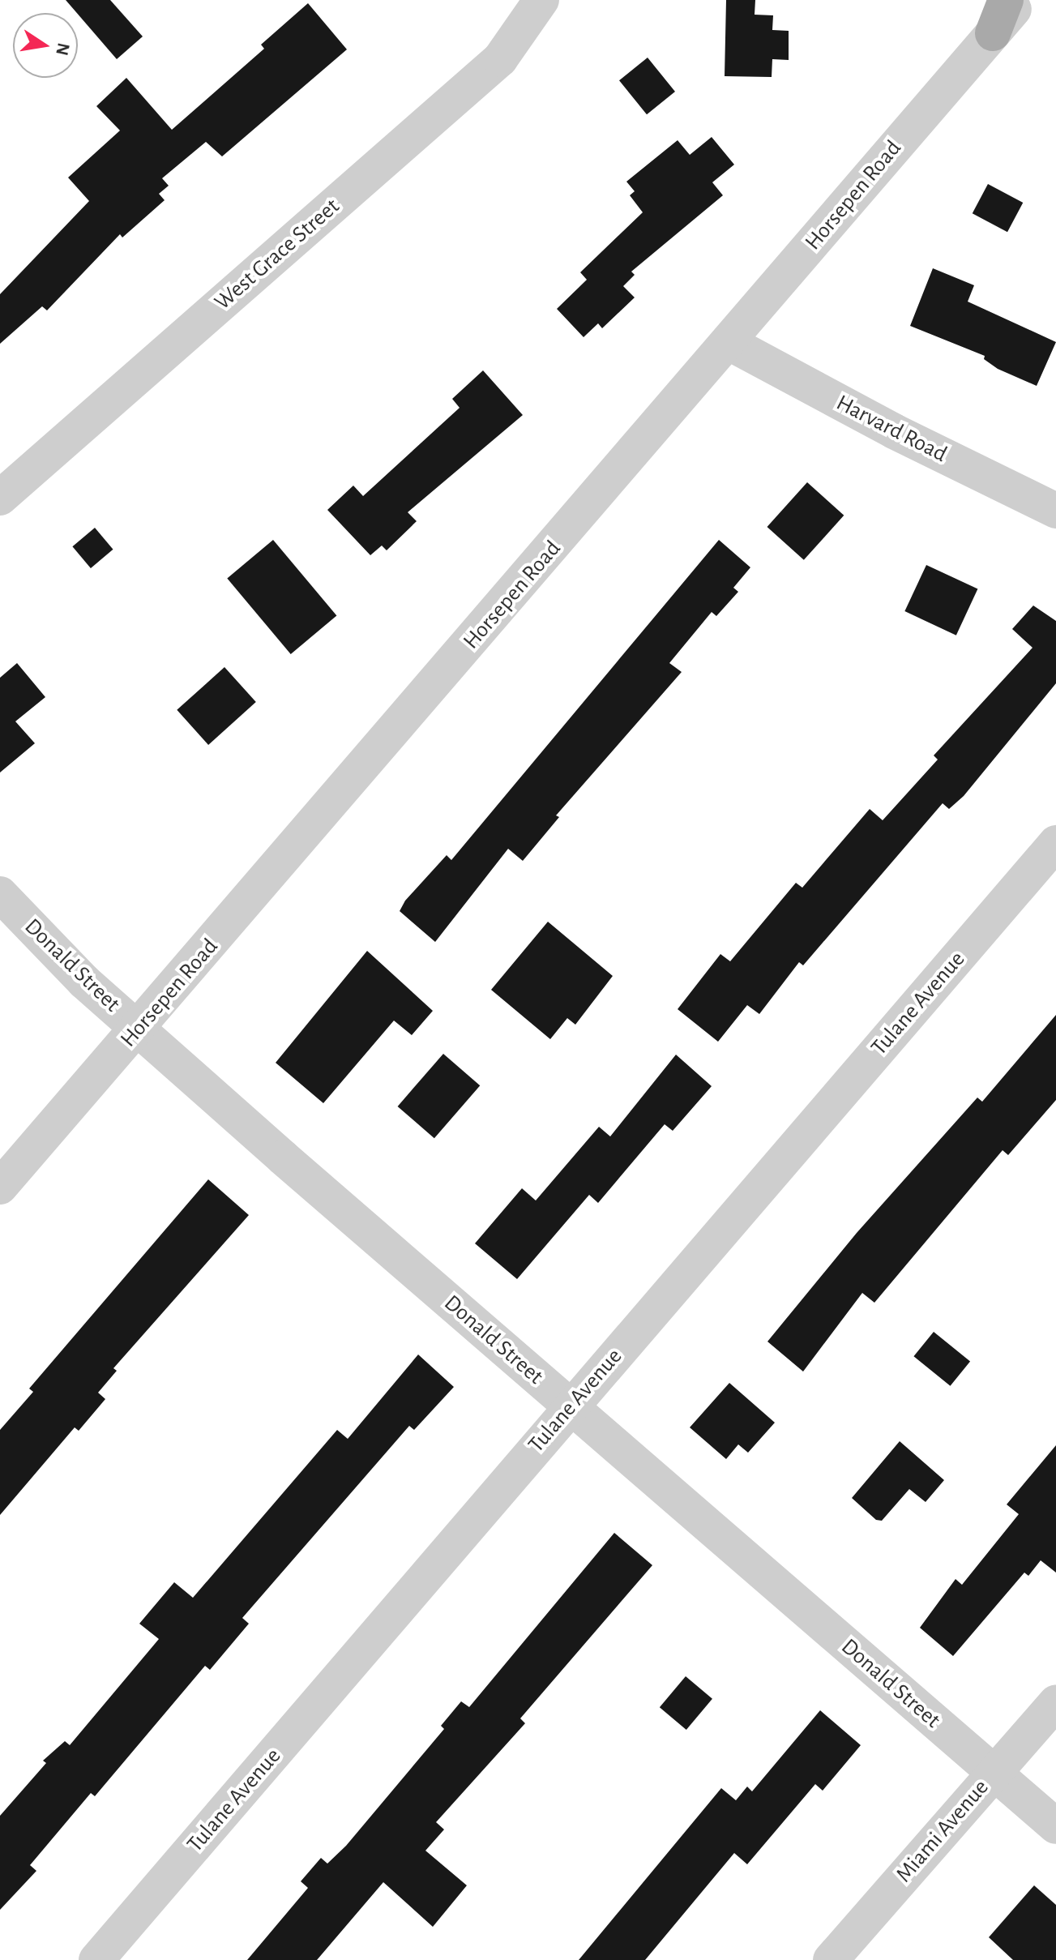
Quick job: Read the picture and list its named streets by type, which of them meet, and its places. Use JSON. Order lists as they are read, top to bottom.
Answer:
{
  "streets": {
    "street": [
      "Horsepen Road",
      "West Grace Street",
      "Harvard Road",
      "Donald Street",
      "Tulane Avenue",
      "Miami Avenue"
    ]
  },
  "crossings": [
    ["Horsepen Road", "Harvard Road"],
    ["Horsepen Road", "Donald Street"],
    ["Donald Street", "Tulane Avenue"],
    ["Donald Street", "Miami Avenue"]
  ],
  "north": "right"
}
